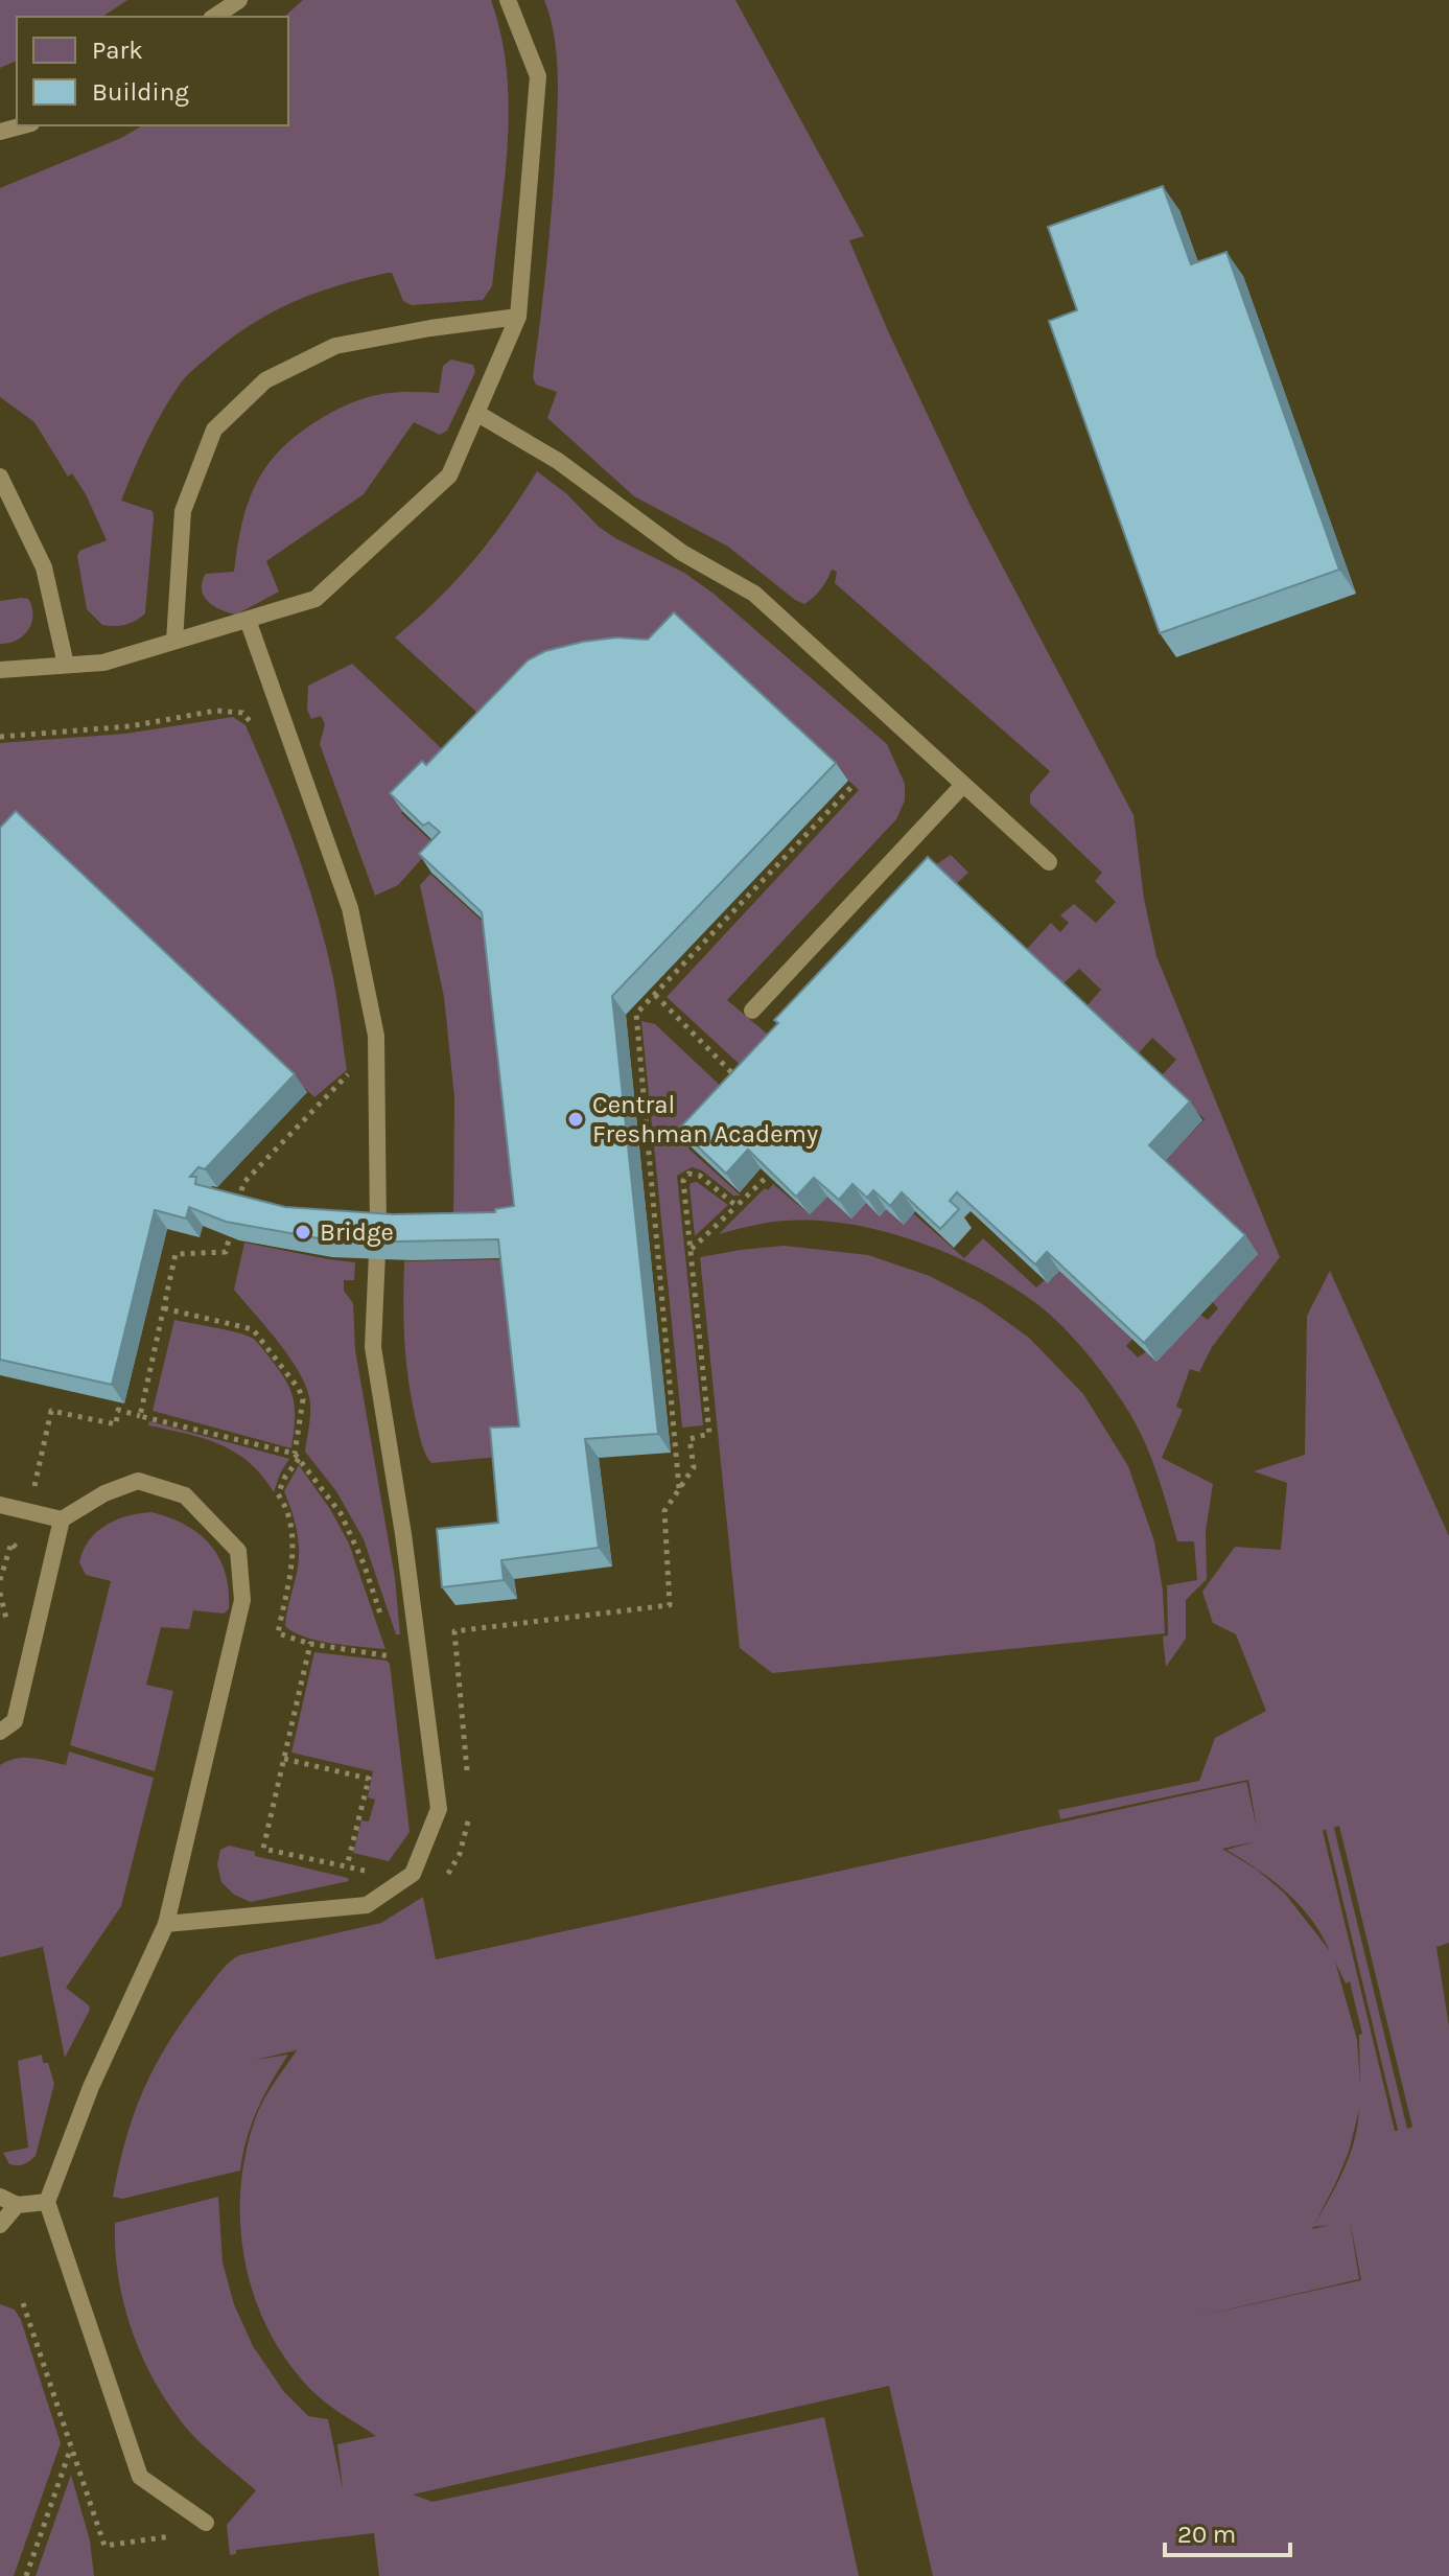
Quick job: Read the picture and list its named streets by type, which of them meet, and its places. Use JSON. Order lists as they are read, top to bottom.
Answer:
{
  "places": ["Central Freshman Academy", "Bridge"],
  "legend": ["Park", "Building"],
  "scale_bar": "20 m"
}
